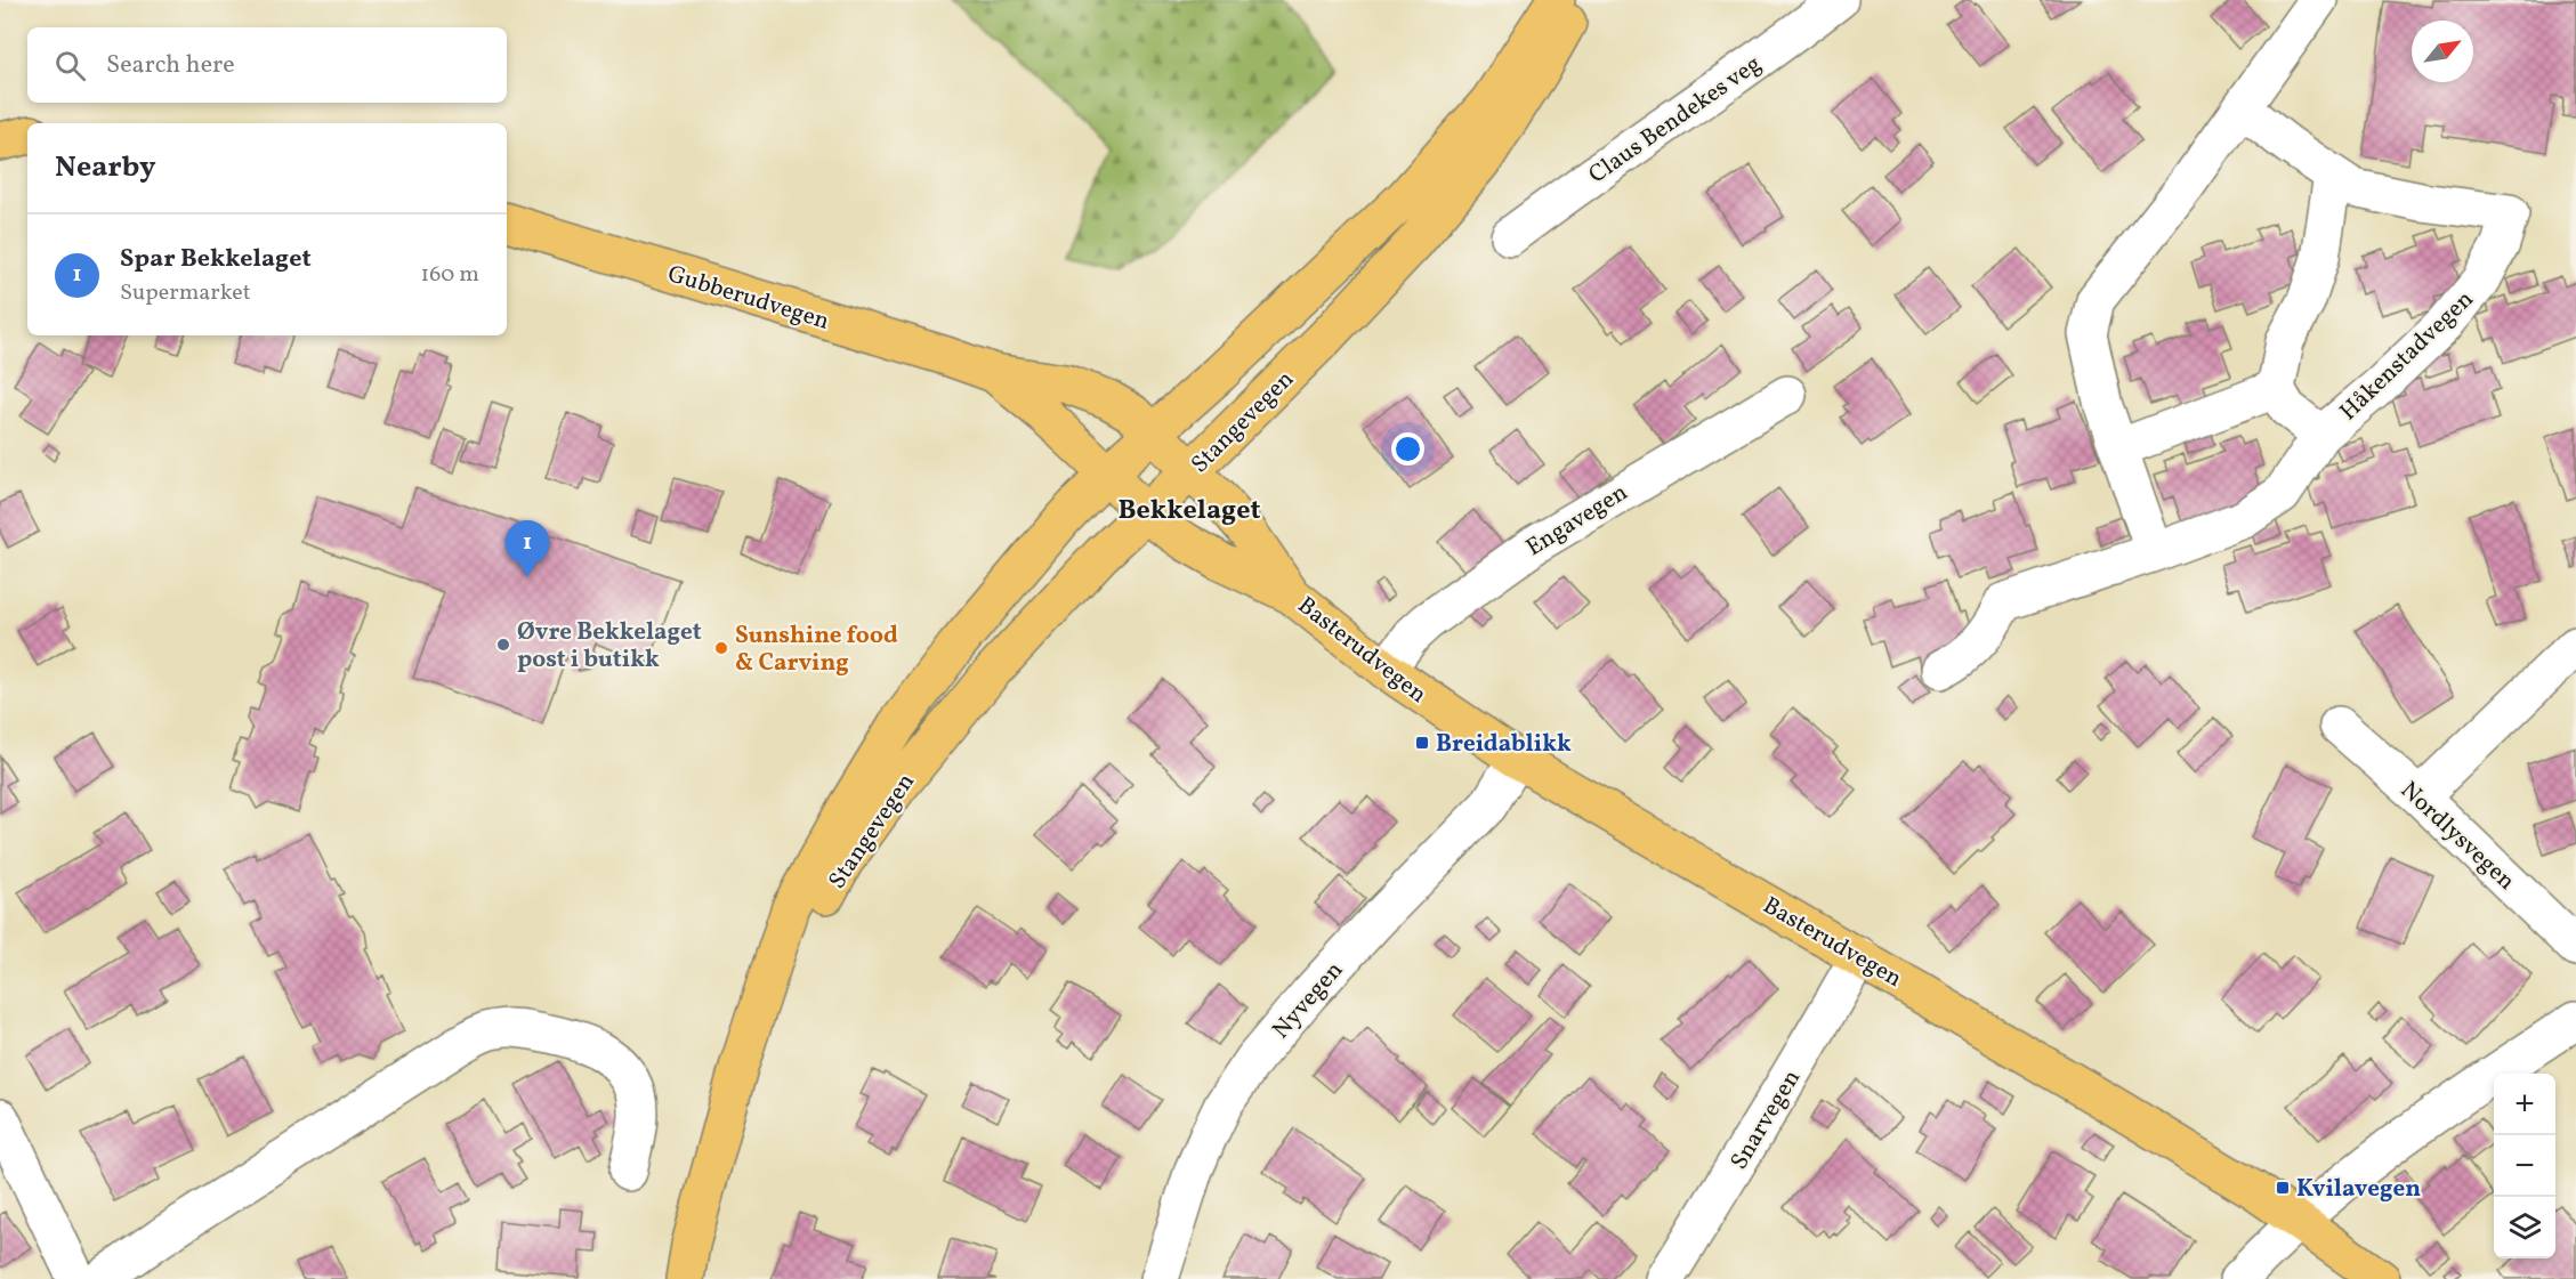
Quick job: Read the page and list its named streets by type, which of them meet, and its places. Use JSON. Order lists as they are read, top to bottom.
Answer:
{
  "streets": {
    "main road": ["Gubberudvegen", "Stangevegen", "Basterudvegen"],
    "street": [
      "Claus Bendekes veg",
      "Håkenstadvegen",
      "Engavegen",
      "Nordlysvegen",
      "Nyvegen",
      "Snarvegen"
    ]
  },
  "crossings": [
    ["Gubberudvegen", "Stangevegen"],
    ["Gubberudvegen", "Basterudvegen"],
    ["Stangevegen", "Basterudvegen"],
    ["Engavegen", "Basterudvegen"],
    ["Basterudvegen", "Nyvegen"],
    ["Basterudvegen", "Snarvegen"]
  ],
  "districts": ["Bekkelaget"],
  "places": {
    "other": ["Øvre Bekkelaget post i butikk", "Sunshine food & Carving"],
    "transit": ["Breidablikk", "Kvilavegen"]
  },
  "north": "top right",
  "page": {
    "search": "Search here",
    "heading": "Nearby",
    "list": [
      {
        "mark": "1",
        "name": "Spar Bekkelaget",
        "note": "Supermarket",
        "value": "160 m"
      }
    ],
    "pins": "1",
    "map_buttons": ["+", "−"]
  }
}
